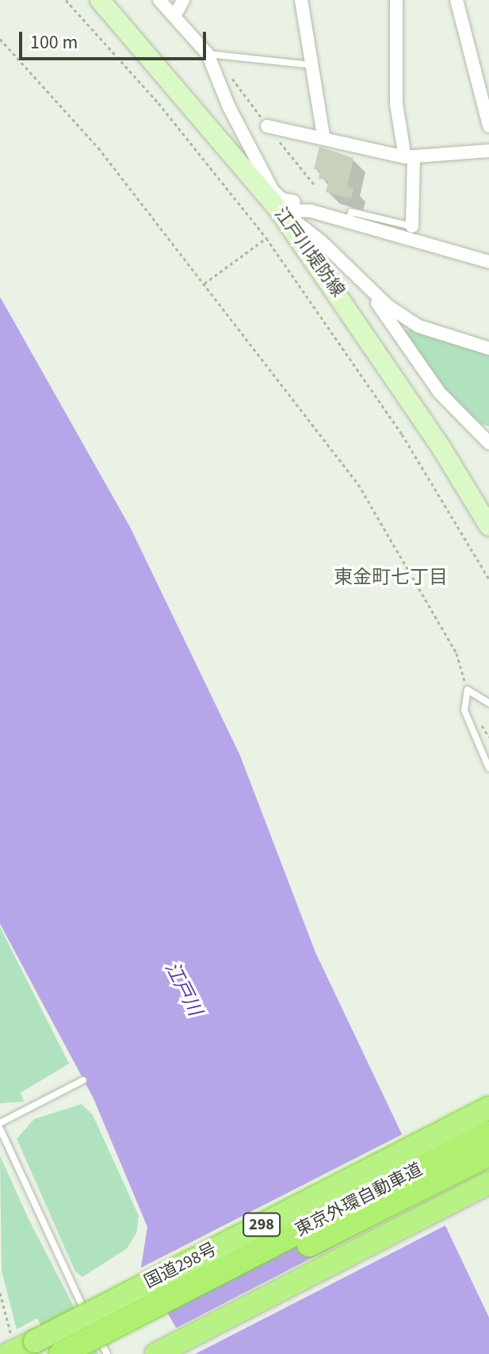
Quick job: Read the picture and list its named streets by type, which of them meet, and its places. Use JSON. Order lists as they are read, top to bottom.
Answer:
{
  "streets": {
    "highway": ["東京外環自動車道", "298", "国道298号"],
    "main road": ["江戸川堤防線"]
  },
  "districts": ["東金町七丁目"],
  "water": ["江戸川"],
  "scale_bar": "100 m"
}
